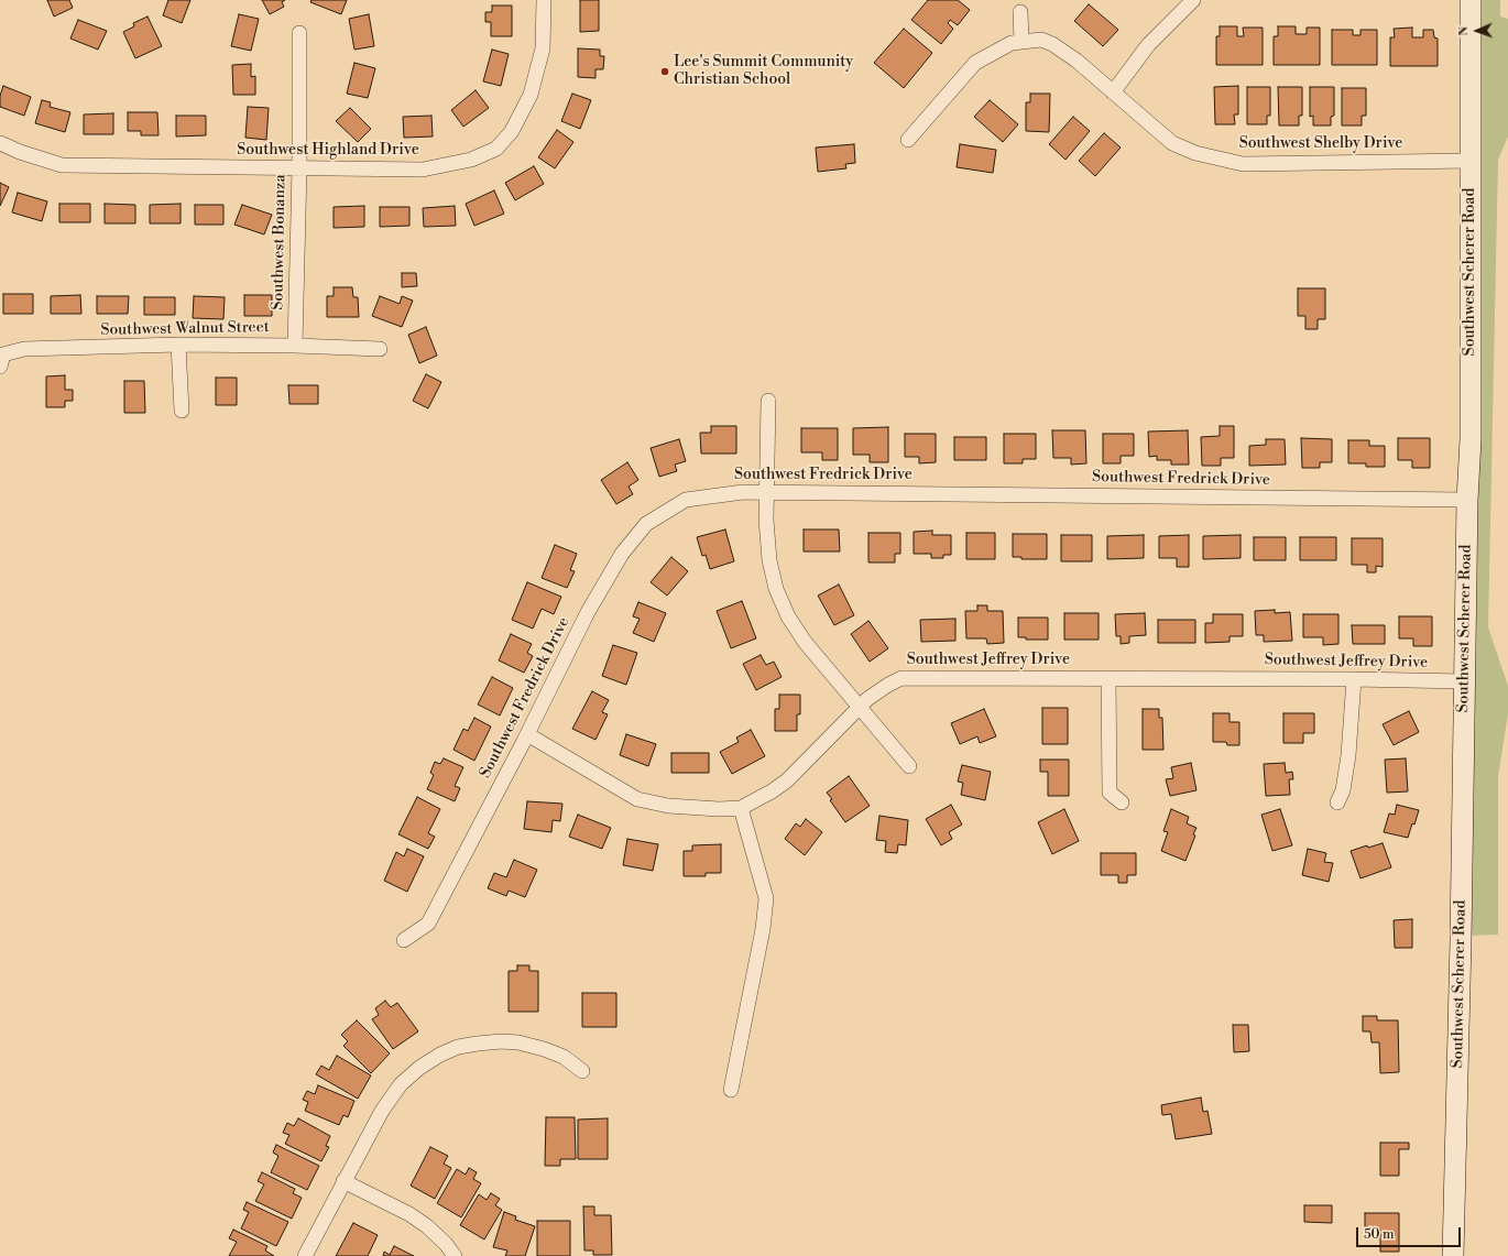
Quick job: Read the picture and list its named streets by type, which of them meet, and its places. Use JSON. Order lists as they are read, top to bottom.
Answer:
{
  "streets": {
    "main road": ["Southwest Scherer Road"],
    "street": [
      "Southwest Shelby Drive",
      "Southwest Highland Drive",
      "Southwest Bonanza",
      "Southwest Walnut Street",
      "Southwest Fredrick Drive",
      "Southwest Jeffrey Drive"
    ]
  },
  "crossings": [
    ["Southwest Shelby Drive", "Southwest Scherer Road"],
    ["Southwest Highland Drive", "Southwest Bonanza"],
    ["Southwest Bonanza", "Southwest Walnut Street"],
    ["Southwest Scherer Road", "Southwest Fredrick Drive"],
    ["Southwest Scherer Road", "Southwest Jeffrey Drive"],
    ["Southwest Fredrick Drive", "Southwest Jeffrey Drive"]
  ],
  "places": ["Lee's Summit Community Christian School"],
  "scale_bar": "50 m",
  "north": "left"
}
